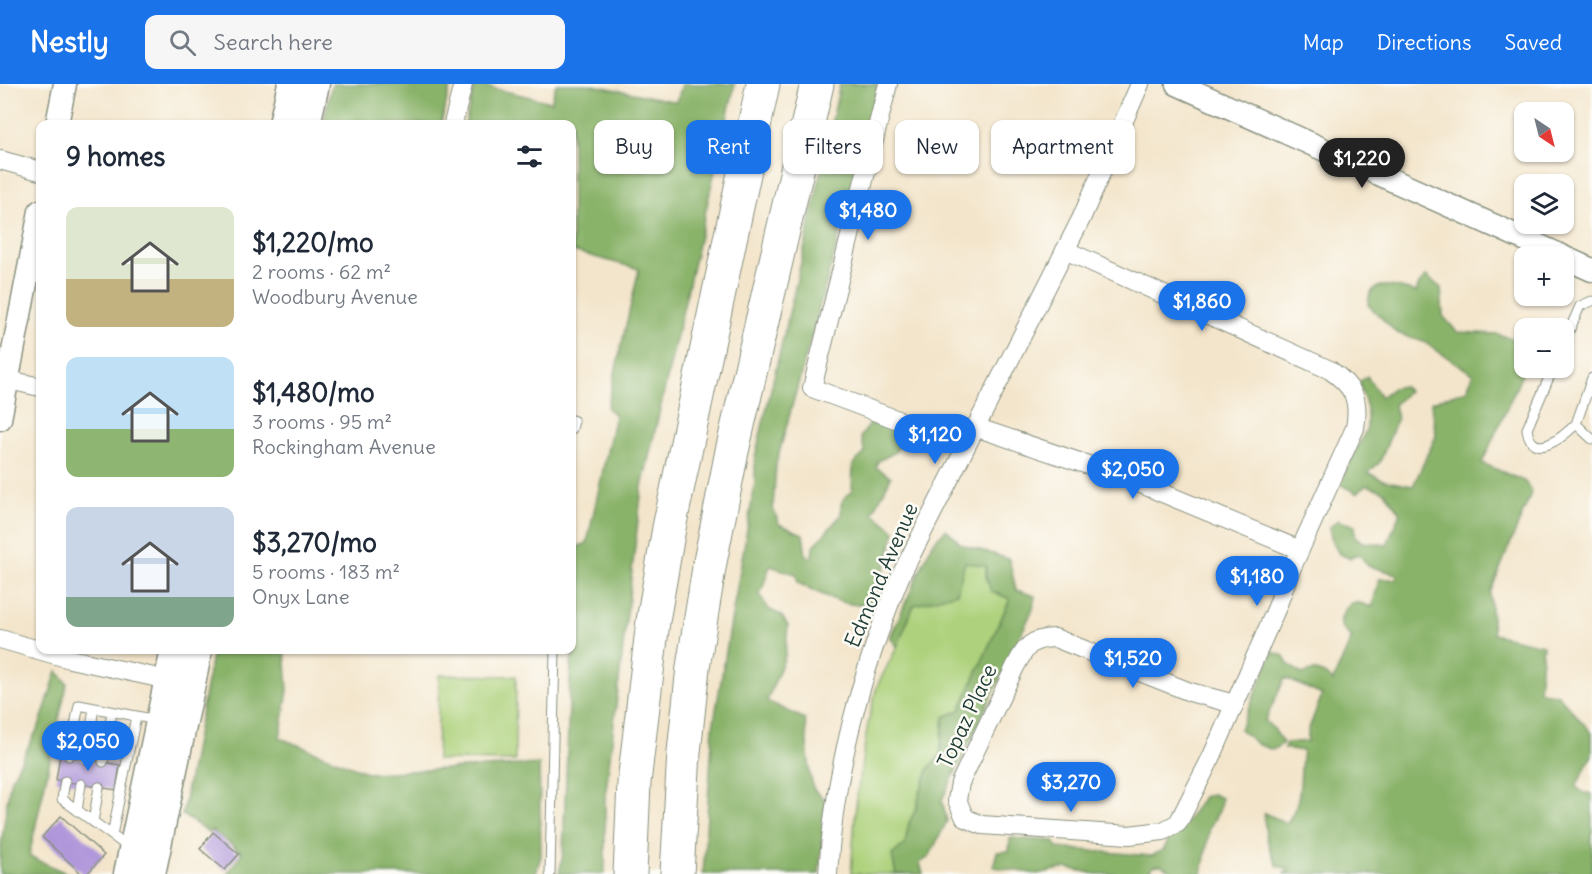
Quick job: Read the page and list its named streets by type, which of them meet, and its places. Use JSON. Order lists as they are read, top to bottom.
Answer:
{
  "streets": {
    "street": ["Edmond Avenue", "Topaz Place"]
  },
  "north": "bottom right",
  "page": {
    "header": "Nestly",
    "search": "Search here",
    "nav": ["Map", "Directions", "Saved"],
    "map_buttons": ["+", "−"],
    "chip": [
      "Buy",
      "Rent",
      "Filters",
      "New",
      "Apartment"
    ],
    "heading": "9 homes",
    "price": [
      "$1,220",
      "$1,480",
      "$1,860",
      "$1,120",
      "$2,050",
      "$1,180",
      "$1,520",
      "$2,050",
      "$3,270"
    ],
    "list": [
      {
        "name": "$1,220/mo",
        "note": "2 rooms · 62 m² · Woodbury Avenue"
      },
      {
        "name": "$1,480/mo",
        "note": "3 rooms · 95 m² · Rockingham Avenue"
      },
      {
        "name": "$3,270/mo",
        "note": "5 rooms · 183 m² · Onyx Lane"
      }
    ]
  }
}
